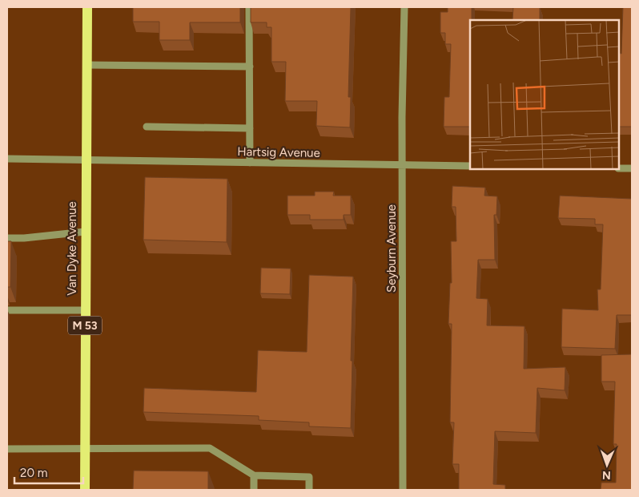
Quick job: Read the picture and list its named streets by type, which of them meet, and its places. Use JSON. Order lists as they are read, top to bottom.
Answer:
{
  "streets": {
    "main road": ["Van Dyke Avenue", "M 53"],
    "street": ["Hartsig Avenue", "Seyburn Avenue"]
  },
  "crossings": [
    ["Hartsig Avenue", "Van Dyke Avenue"],
    ["Hartsig Avenue", "Seyburn Avenue"]
  ],
  "scale_bar": "20 m",
  "north": "bottom"
}
